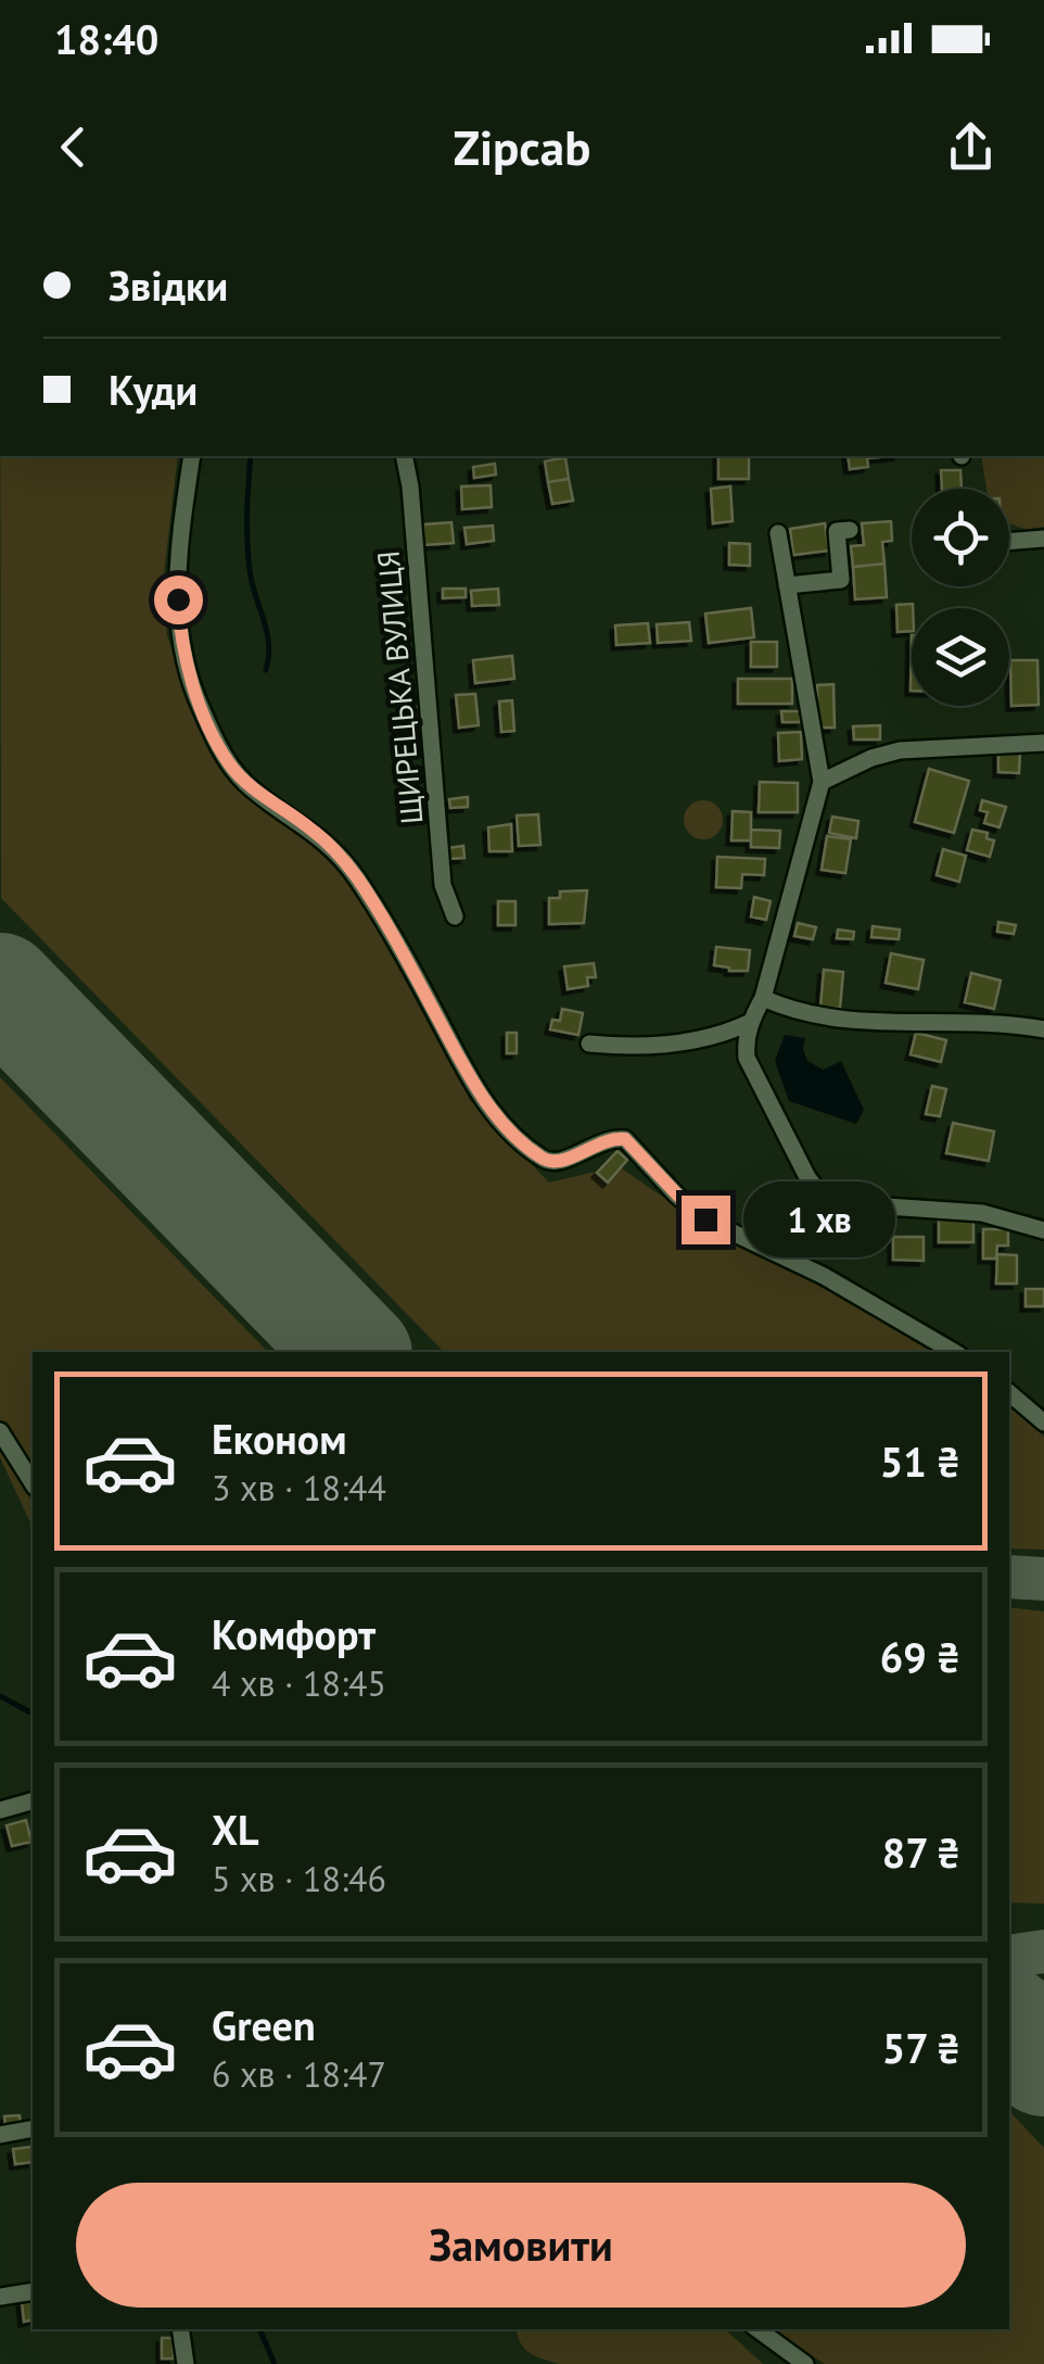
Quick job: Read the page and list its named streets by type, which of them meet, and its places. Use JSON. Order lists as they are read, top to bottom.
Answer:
{
  "streets": {
    "street": ["ЩИРЕЦЬКА ВУЛИЦЯ"]
  },
  "page": {
    "status": "18:40",
    "header": "Zipcab",
    "banner": ["Звідки", "Куди"],
    "bubble": "1 хв",
    "list": [
      {
        "name": "Економ",
        "note": "3 хв · 18:44",
        "value": "51 ₴"
      },
      {
        "name": "Комфорт",
        "note": "4 хв · 18:45",
        "value": "69 ₴"
      },
      {
        "name": "XL",
        "note": "5 хв · 18:46",
        "value": "87 ₴"
      },
      {
        "name": "Green",
        "note": "6 хв · 18:47",
        "value": "57 ₴"
      }
    ],
    "buttons": "Замовити"
  }
}
